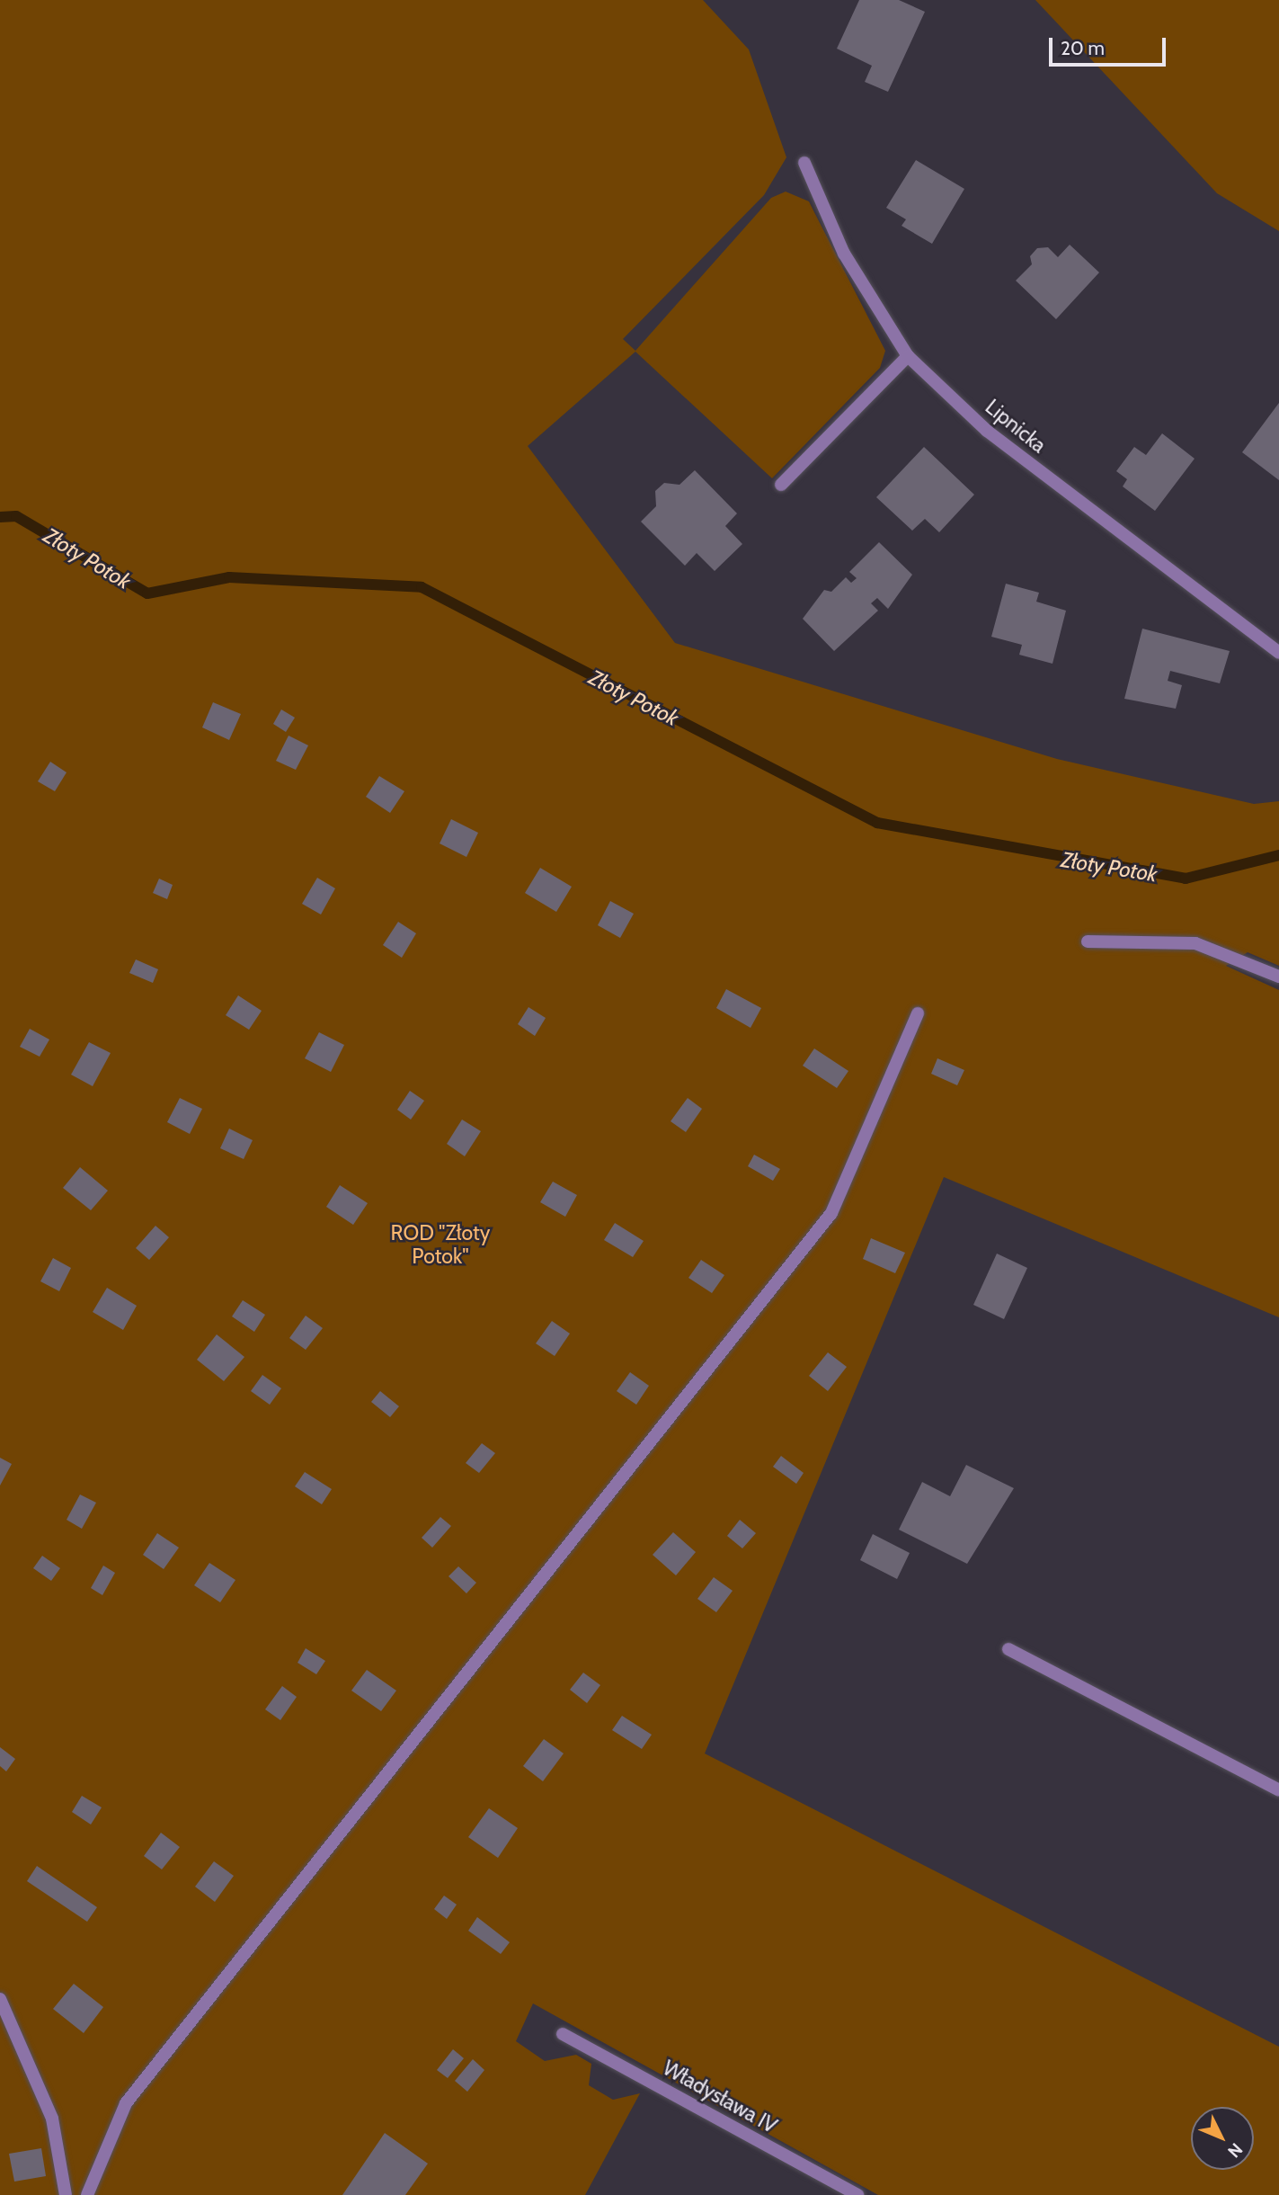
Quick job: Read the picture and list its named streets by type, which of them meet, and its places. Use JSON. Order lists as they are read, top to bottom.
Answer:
{
  "streets": {
    "street": ["Lipnicka", "Władysława IV"]
  },
  "water": ["Złoty Potok"],
  "parks": ["ROD \"Złoty Potok\""],
  "scale_bar": "20 m",
  "north": "bottom right"
}
